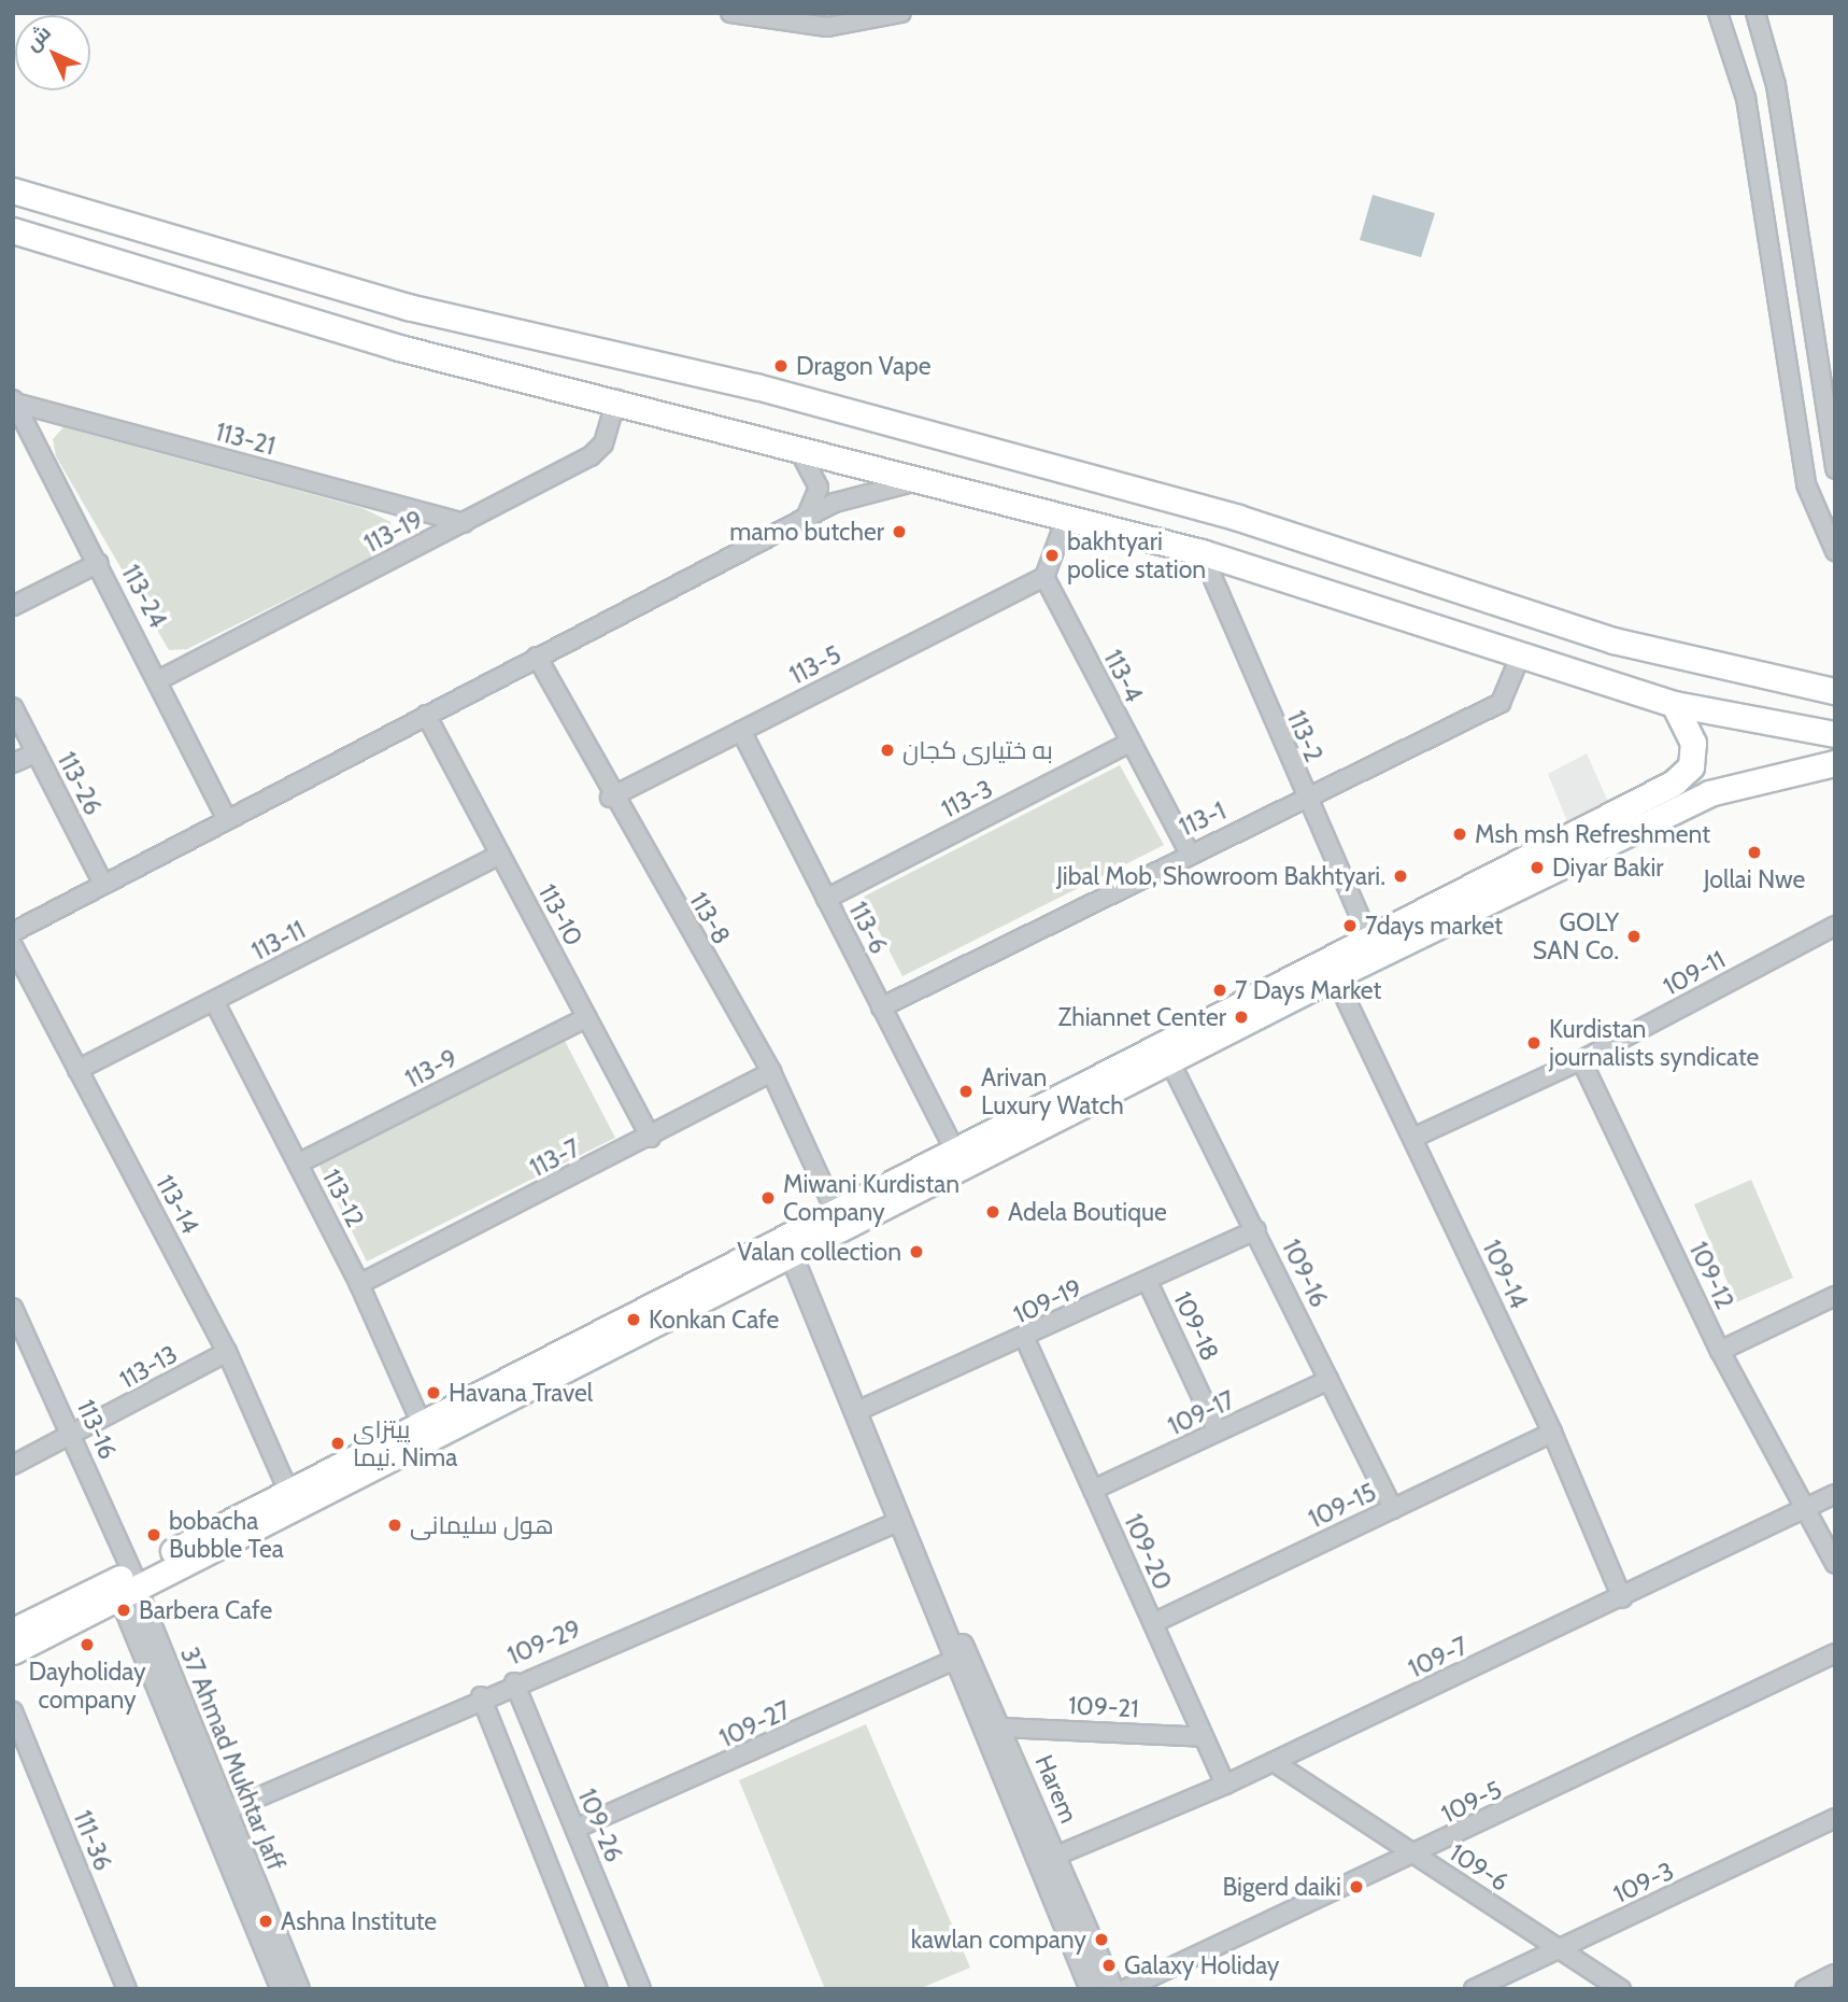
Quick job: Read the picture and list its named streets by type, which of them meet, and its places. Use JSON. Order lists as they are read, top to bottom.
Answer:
{
  "streets": {
    "street": [
      "113-21",
      "113-19",
      "113-24",
      "113-5",
      "113-4",
      "113-2",
      "113-26",
      "113-3",
      "113-1",
      "113-10",
      "113-8",
      "113-6",
      "113-11",
      "109-11",
      "113-9",
      "113-7",
      "113-12",
      "113-14",
      "109-16",
      "109-14",
      "109-12",
      "109-19",
      "109-18",
      "113-13",
      "109-17",
      "113-16",
      "109-15",
      "109-20",
      "109-29",
      "109-7",
      "109-21",
      "109-27",
      "37 Ahmad Mukhtar Jaff",
      "Harem",
      "109-5",
      "109-26",
      "111-36",
      "109-6",
      "109-3"
    ]
  },
  "crossings": [
    ["113-21", "113-19"],
    ["113-21", "113-24"],
    ["113-19", "113-24"],
    ["113-5", "113-4"],
    ["113-5", "113-8"],
    ["113-5", "113-6"],
    ["113-4", "113-3"],
    ["113-4", "113-1"],
    ["113-2", "113-1"],
    ["113-3", "113-6"],
    ["113-1", "113-6"],
    ["113-10", "113-11"],
    ["113-10", "113-9"],
    ["113-10", "113-7"],
    ["113-8", "113-7"],
    ["113-11", "113-12"],
    ["113-11", "113-14"],
    ["109-11", "109-14"],
    ["109-11", "109-12"],
    ["113-9", "113-12"],
    ["113-7", "113-12"],
    ["113-14", "113-13"],
    ["109-16", "109-19"],
    ["109-16", "109-17"],
    ["109-16", "109-15"],
    ["109-14", "109-15"],
    ["109-14", "109-7"],
    ["109-12", "109-7"],
    ["109-19", "109-18"],
    ["109-19", "109-20"],
    ["109-19", "Harem"],
    ["109-18", "109-17"],
    ["113-13", "113-16"],
    ["109-17", "109-20"],
    ["113-16", "37 Ahmad Mukhtar Jaff"],
    ["109-15", "109-20"],
    ["109-20", "109-7"],
    ["109-20", "109-21"],
    ["109-29", "37 Ahmad Mukhtar Jaff"],
    ["109-29", "Harem"],
    ["109-29", "109-26"],
    ["109-7", "Harem"],
    ["109-7", "109-6"],
    ["109-21", "Harem"],
    ["109-27", "Harem"],
    ["109-27", "109-26"],
    ["109-5", "109-6"],
    ["109-6", "109-3"]
  ],
  "places": [
    "Dragon Vape",
    "mamo butcher",
    "bakhtyari police station",
    "به ختيارى كجان",
    "Msh msh Refreshment",
    "Jollai Nwe",
    "Diyar Bakir",
    "Jibal Mob, Showroom Bakhtyari.",
    "7days market",
    "GOLY SAN Co.",
    "7 Days Market",
    "Zhiannet Center",
    "Kurdistan journalists syndicate",
    "Arivan Luxury Watch",
    "Miwani Kurdistan Company",
    "Adela Boutique",
    "Valan collection",
    "Konkan Cafe",
    "Havana Travel",
    "پیتزای نیما. Nima",
    "هول سليمانى",
    "bobacha Bubble Tea",
    "Barbera Cafe",
    "Dayholiday company",
    "Bigerd daiki",
    "Ashna Institute",
    "kawlan company",
    "Galaxy Holiday"
  ],
  "north": "top left"
}
